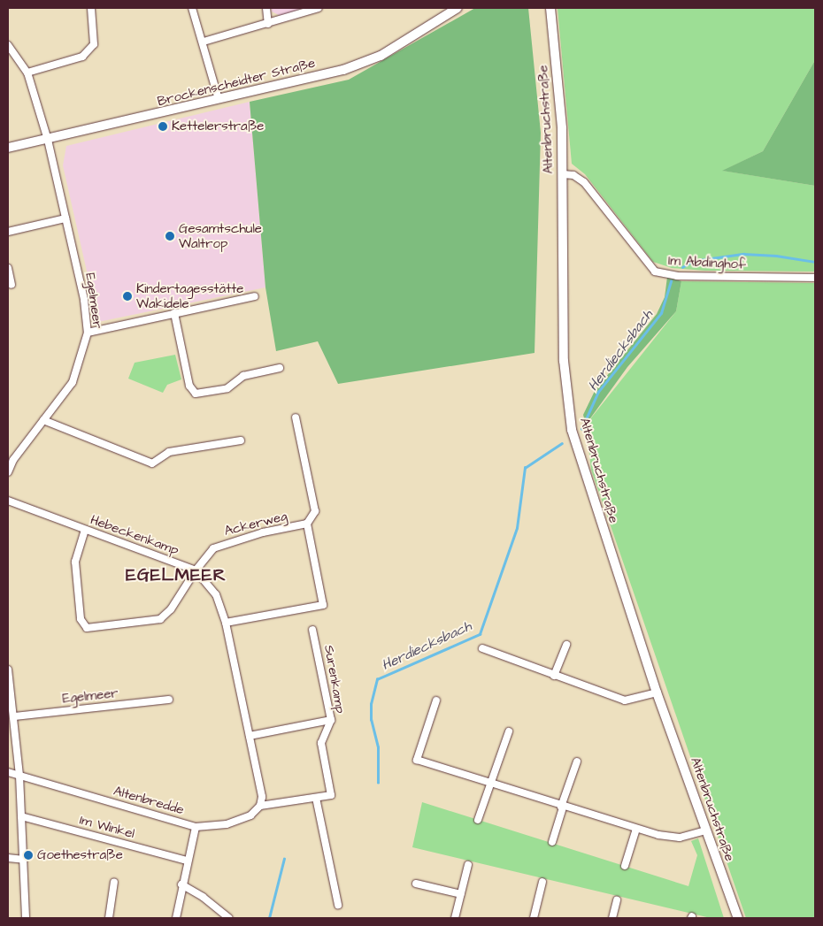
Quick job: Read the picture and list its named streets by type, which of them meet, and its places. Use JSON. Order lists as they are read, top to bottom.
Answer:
{
  "streets": {
    "street": [
      "Brockenscheidter Straße",
      "Altenbruchstraße",
      "Im Abdinghof",
      "Egelmeer",
      "Ackerweg",
      "Hebeckenkamp",
      "Surenkamp",
      "Altenbredde",
      "Im Winkel"
    ]
  },
  "crossings": [
    ["Brockenscheidter Straße", "Egelmeer"],
    ["Altenbruchstraße", "Im Abdinghof"],
    ["Ackerweg", "Hebeckenkamp"],
    ["Hebeckenkamp", "Surenkamp"],
    ["Surenkamp", "Altenbredde"],
    ["Altenbredde", "Im Winkel"]
  ],
  "districts": ["EGELMEER"],
  "water": ["Herdiecksbach"],
  "places": [
    "Kettelerstraße",
    "Gesamtschule Waltrop",
    "Kindertagesstätte Wakidele",
    "Goethestraße"
  ]
}
